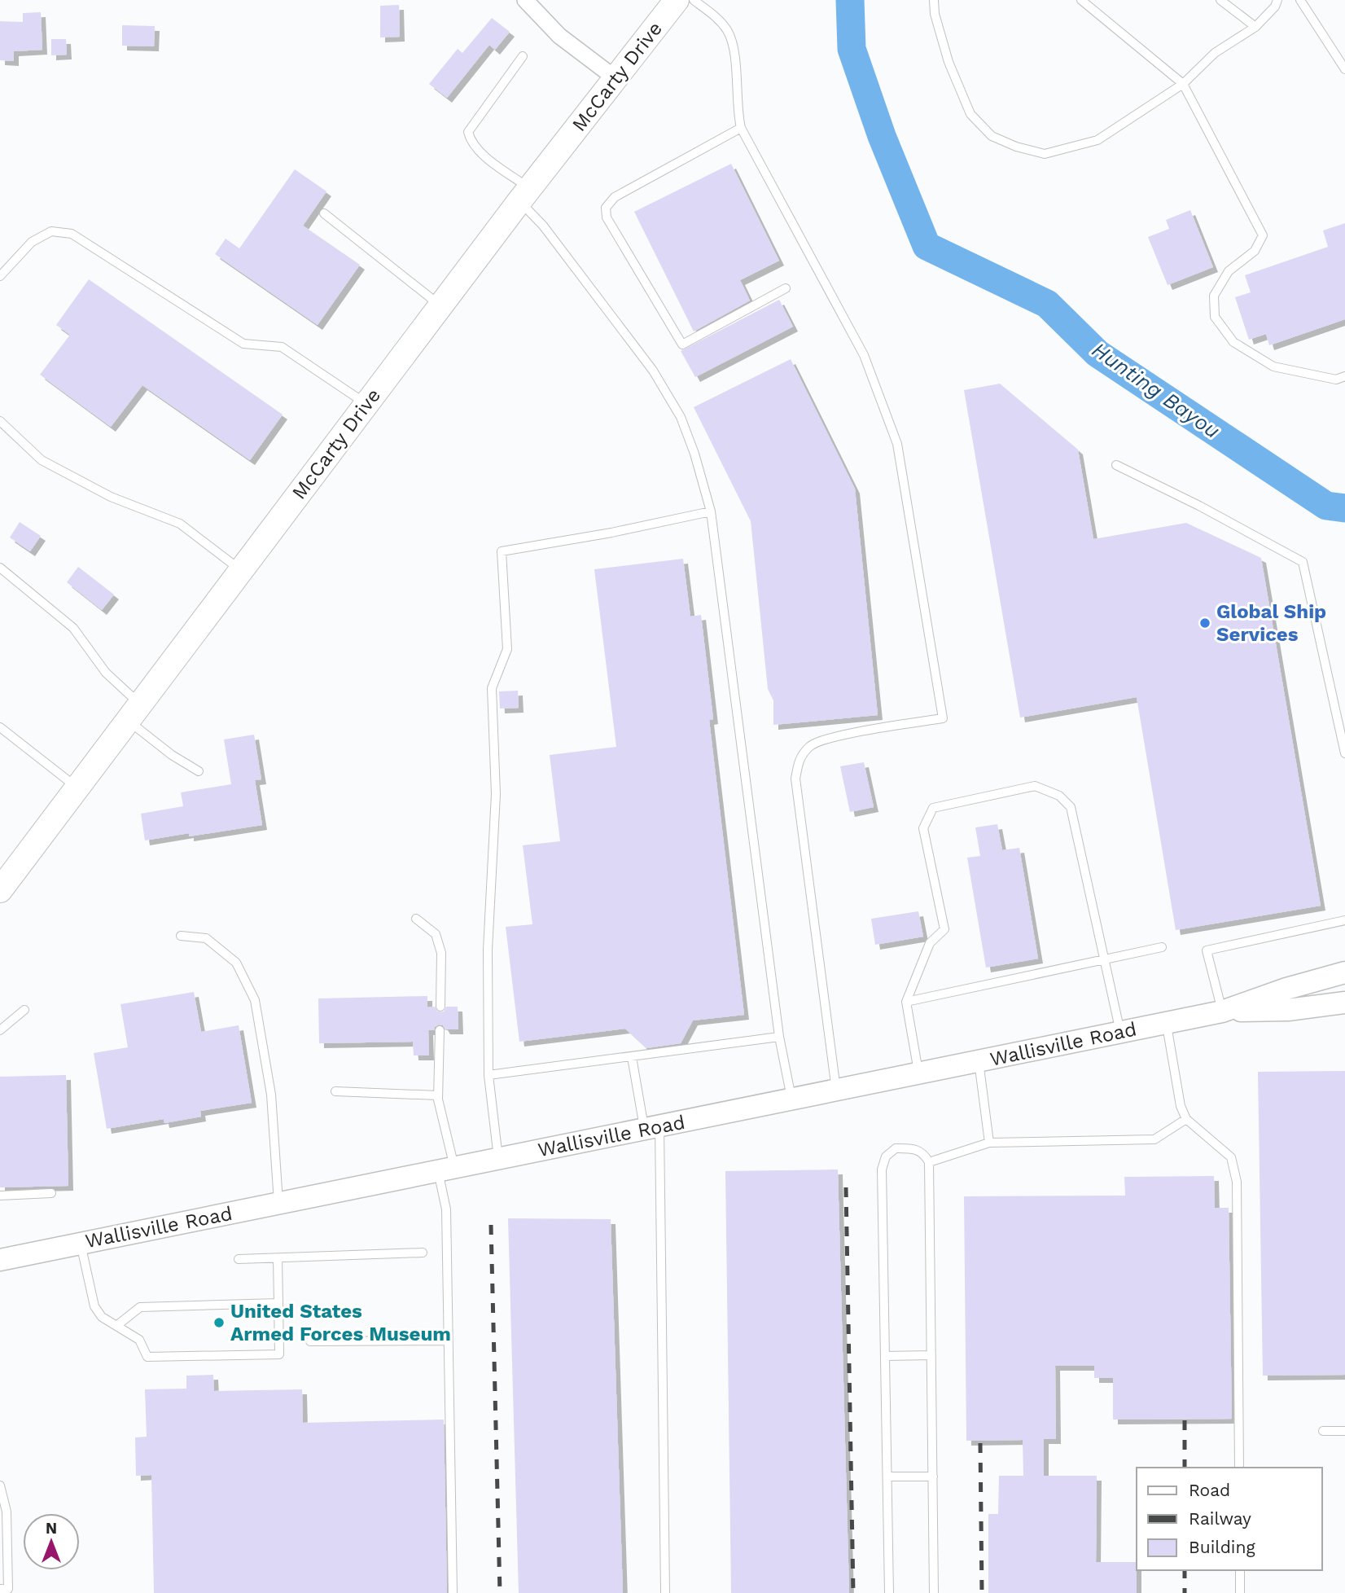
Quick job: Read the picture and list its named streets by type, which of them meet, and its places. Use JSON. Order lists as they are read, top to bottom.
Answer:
{
  "streets": {
    "main road": ["McCarty Drive", "Wallisville Road"]
  },
  "water": ["Hunting Bayou"],
  "places": ["Global Ship Services", "United States Armed Forces Museum"],
  "legend": ["Road", "Railway", "Building"],
  "north": "top"
}
